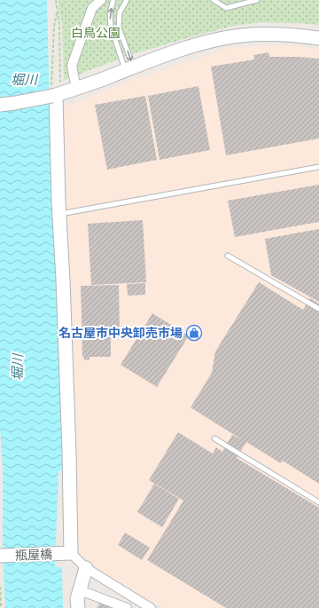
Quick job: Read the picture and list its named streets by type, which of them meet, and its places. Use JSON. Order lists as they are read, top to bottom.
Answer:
{
  "streets": {
    "street": ["瓶屋橋"]
  },
  "water": ["堀川"],
  "parks": ["白鳥公園"],
  "places": {
    "shop": ["名古屋市中央卸売市場"]
  }
}
